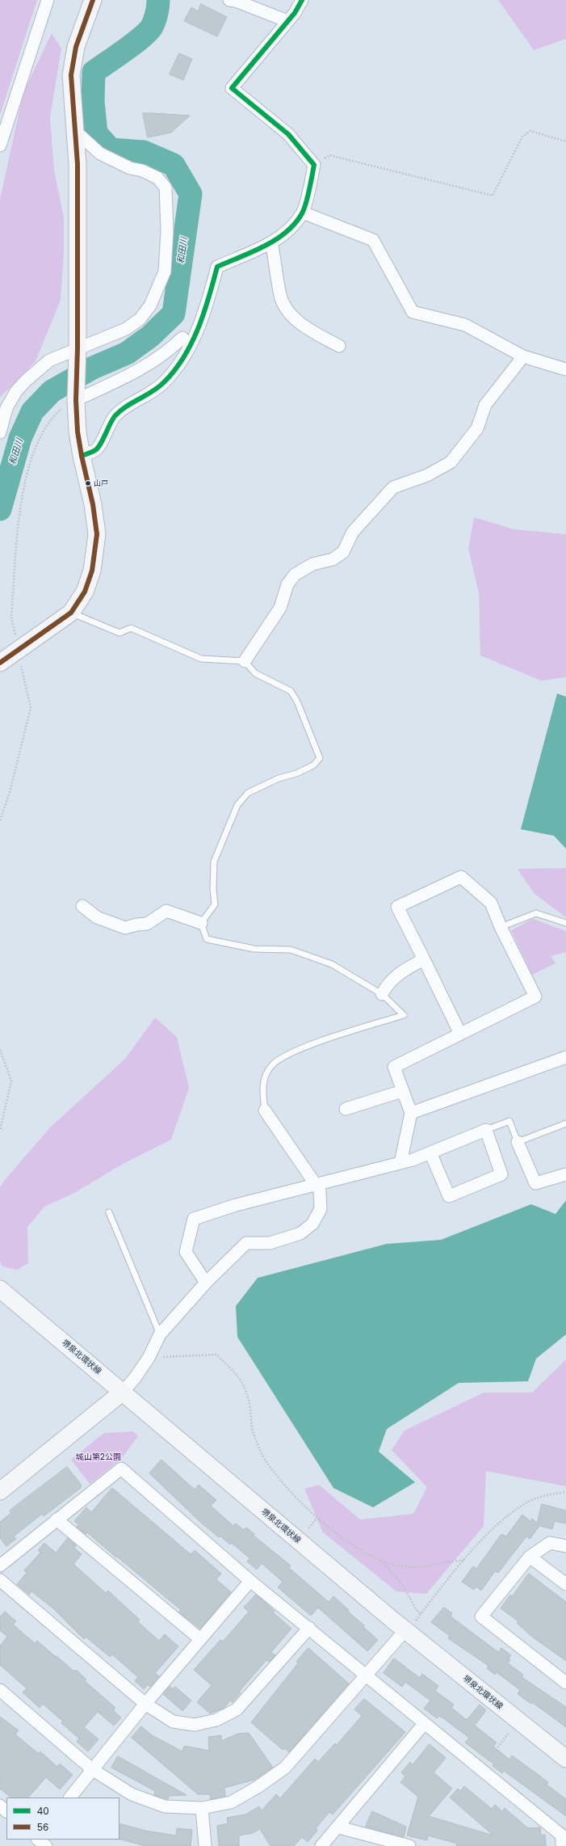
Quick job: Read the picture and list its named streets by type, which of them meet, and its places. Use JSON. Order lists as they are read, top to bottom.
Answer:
{
  "streets": {
    "main road": ["堺泉北環状線"]
  },
  "water": ["和田川"],
  "parks": ["城山第2公園"],
  "places": ["山戸"],
  "lines": ["transit line 40", "transit line 56"],
  "legend": ["40", "56"]
}
